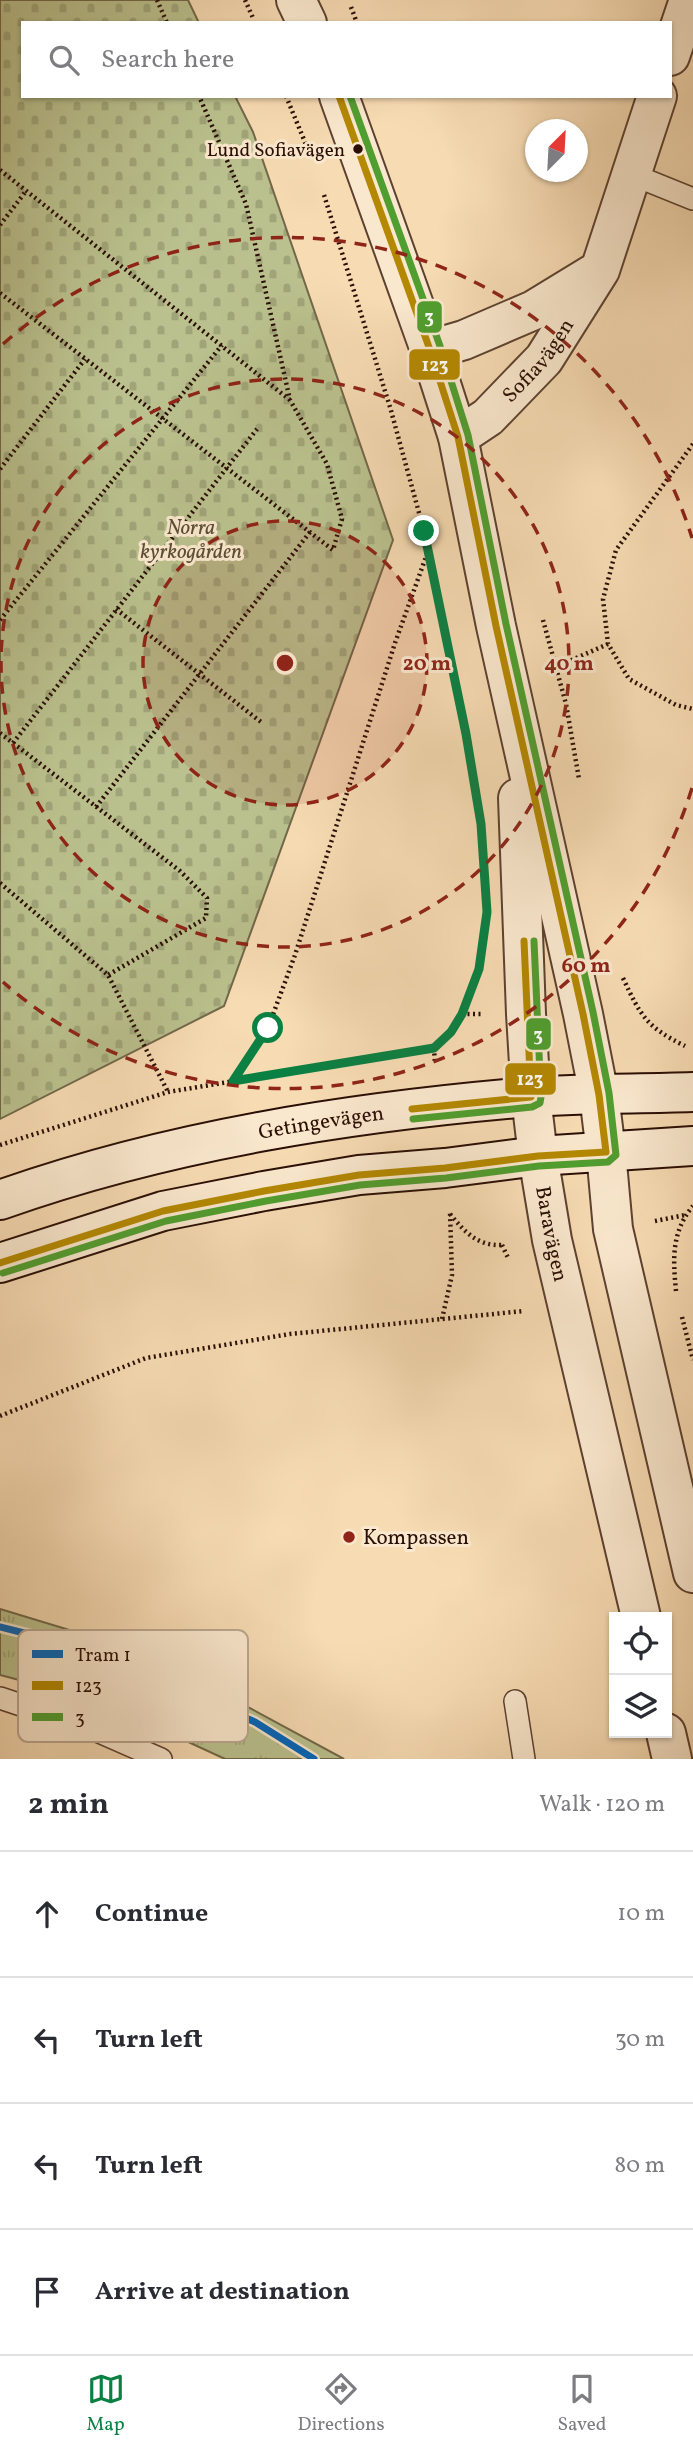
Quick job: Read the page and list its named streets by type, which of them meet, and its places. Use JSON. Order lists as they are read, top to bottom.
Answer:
{
  "streets": {
    "street": ["Sofiavägen", "Getingevägen", "Baravägen"]
  },
  "crossings": [
    ["Sofiavägen", "Baravägen"],
    ["Getingevägen", "Baravägen"]
  ],
  "parks": ["Norra kyrkogården"],
  "places": ["Lund Sofiavägen", "Kompassen"],
  "lines": ["transit line 123", "transit line 3", "tram line 1"],
  "legend": ["Tram 1", "123", "3"],
  "north": "top right",
  "page": {
    "search": "Search here",
    "heading": ["2 min", "Walk · 120 m"],
    "list": [
      ["Continue", "10 m"],
      ["Turn left", "30 m"],
      ["Turn left", "80 m"],
      "Arrive at destination"
    ],
    "nav": ["Map", "Directions", "Saved"]
  },
  "rings": ["20 m", "40 m", "60 m"]
}
